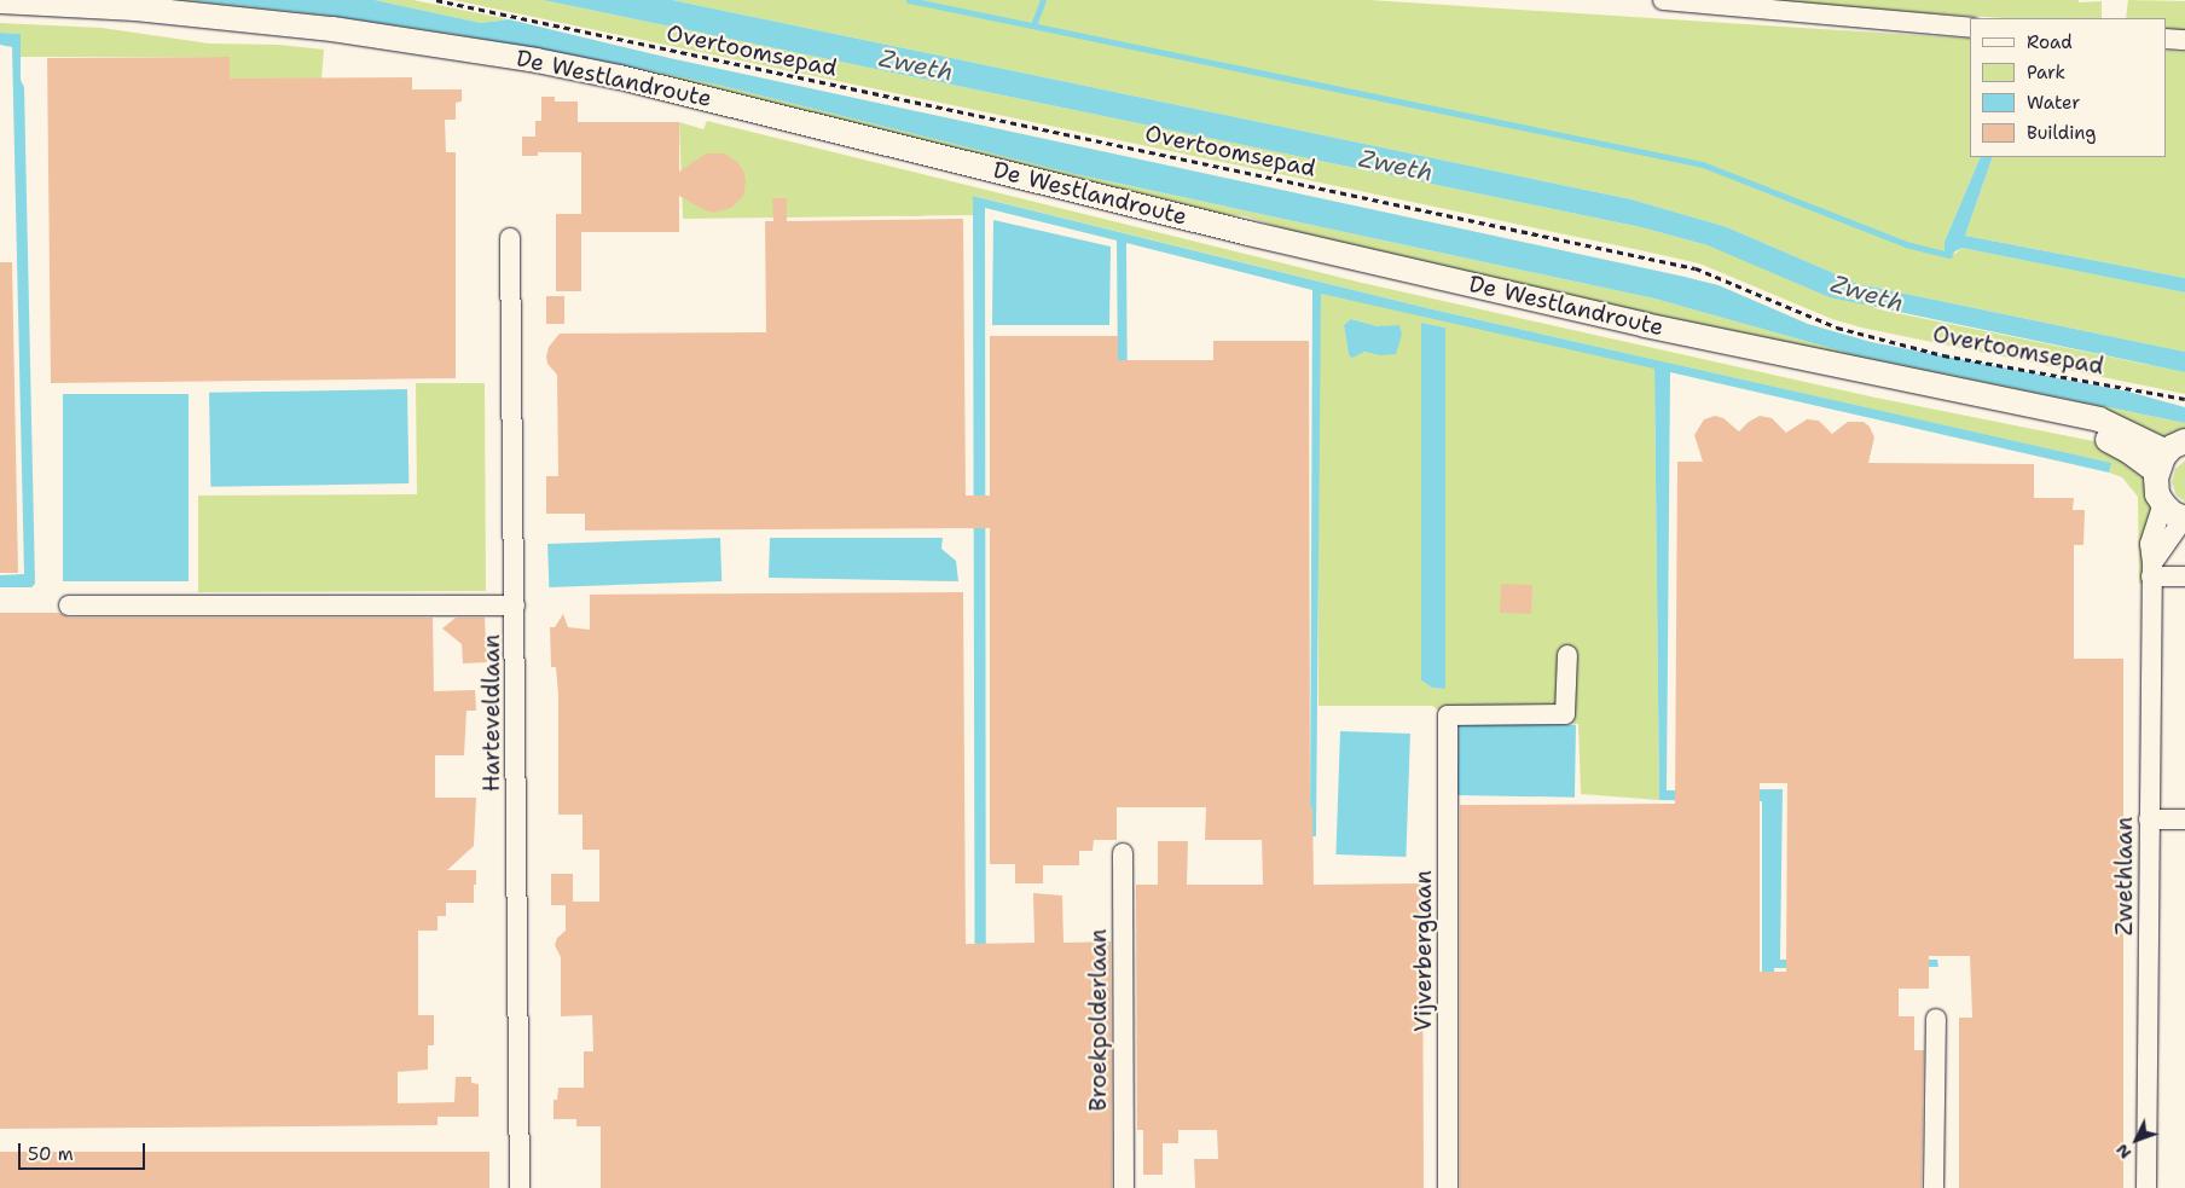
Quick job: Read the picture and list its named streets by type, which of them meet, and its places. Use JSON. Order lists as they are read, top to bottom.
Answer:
{
  "streets": {
    "main road": ["De Westlandroute"],
    "street": [
      "Harteveldlaan",
      "Zwethlaan",
      "Vijverberglaan",
      "Broekpolderlaan"
    ],
    "path": ["Overtoomsepad"]
  },
  "water": ["Zweth"],
  "legend": [
    "Road",
    "Park",
    "Water",
    "Building"
  ],
  "scale_bar": "50 m",
  "north": "bottom left"
}
